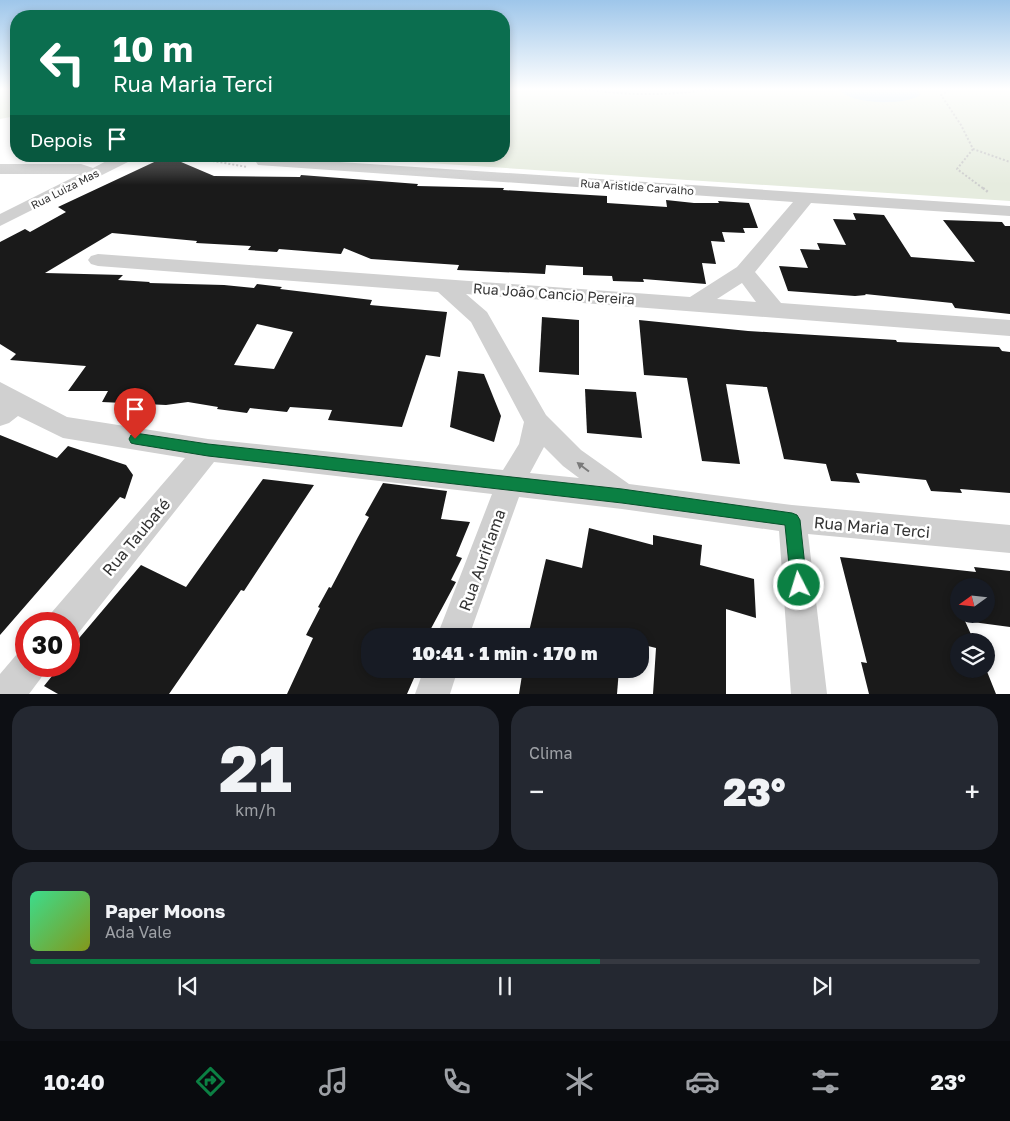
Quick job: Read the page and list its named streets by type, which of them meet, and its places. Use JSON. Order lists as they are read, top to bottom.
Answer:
{
  "streets": {
    "street": [
      "Rua Aristide Carvalho",
      "Rua Luiza Mas",
      "Rua João Cancio Pereira",
      "Rua Maria Terci",
      "Rua Taubaté",
      "Rua Auriflama"
    ]
  },
  "crossings": [
    ["Rua Maria Terci", "Rua Taubaté"],
    ["Rua Maria Terci", "Rua Auriflama"]
  ],
  "north": "left",
  "page": {
    "turn": ["10 m", "Rua Maria Terci"],
    "then": "Depois",
    "limit": "30",
    "trip": "10:41 · 1 min · 170 m",
    "tile": [
      ["21", "km/h"],
      "Clima"
    ],
    "heat": ["−", "23°", "+"],
    "song": ["Paper Moons", "Ada Vale"],
    "tabs": ["10:40", "23°"]
  }
}
